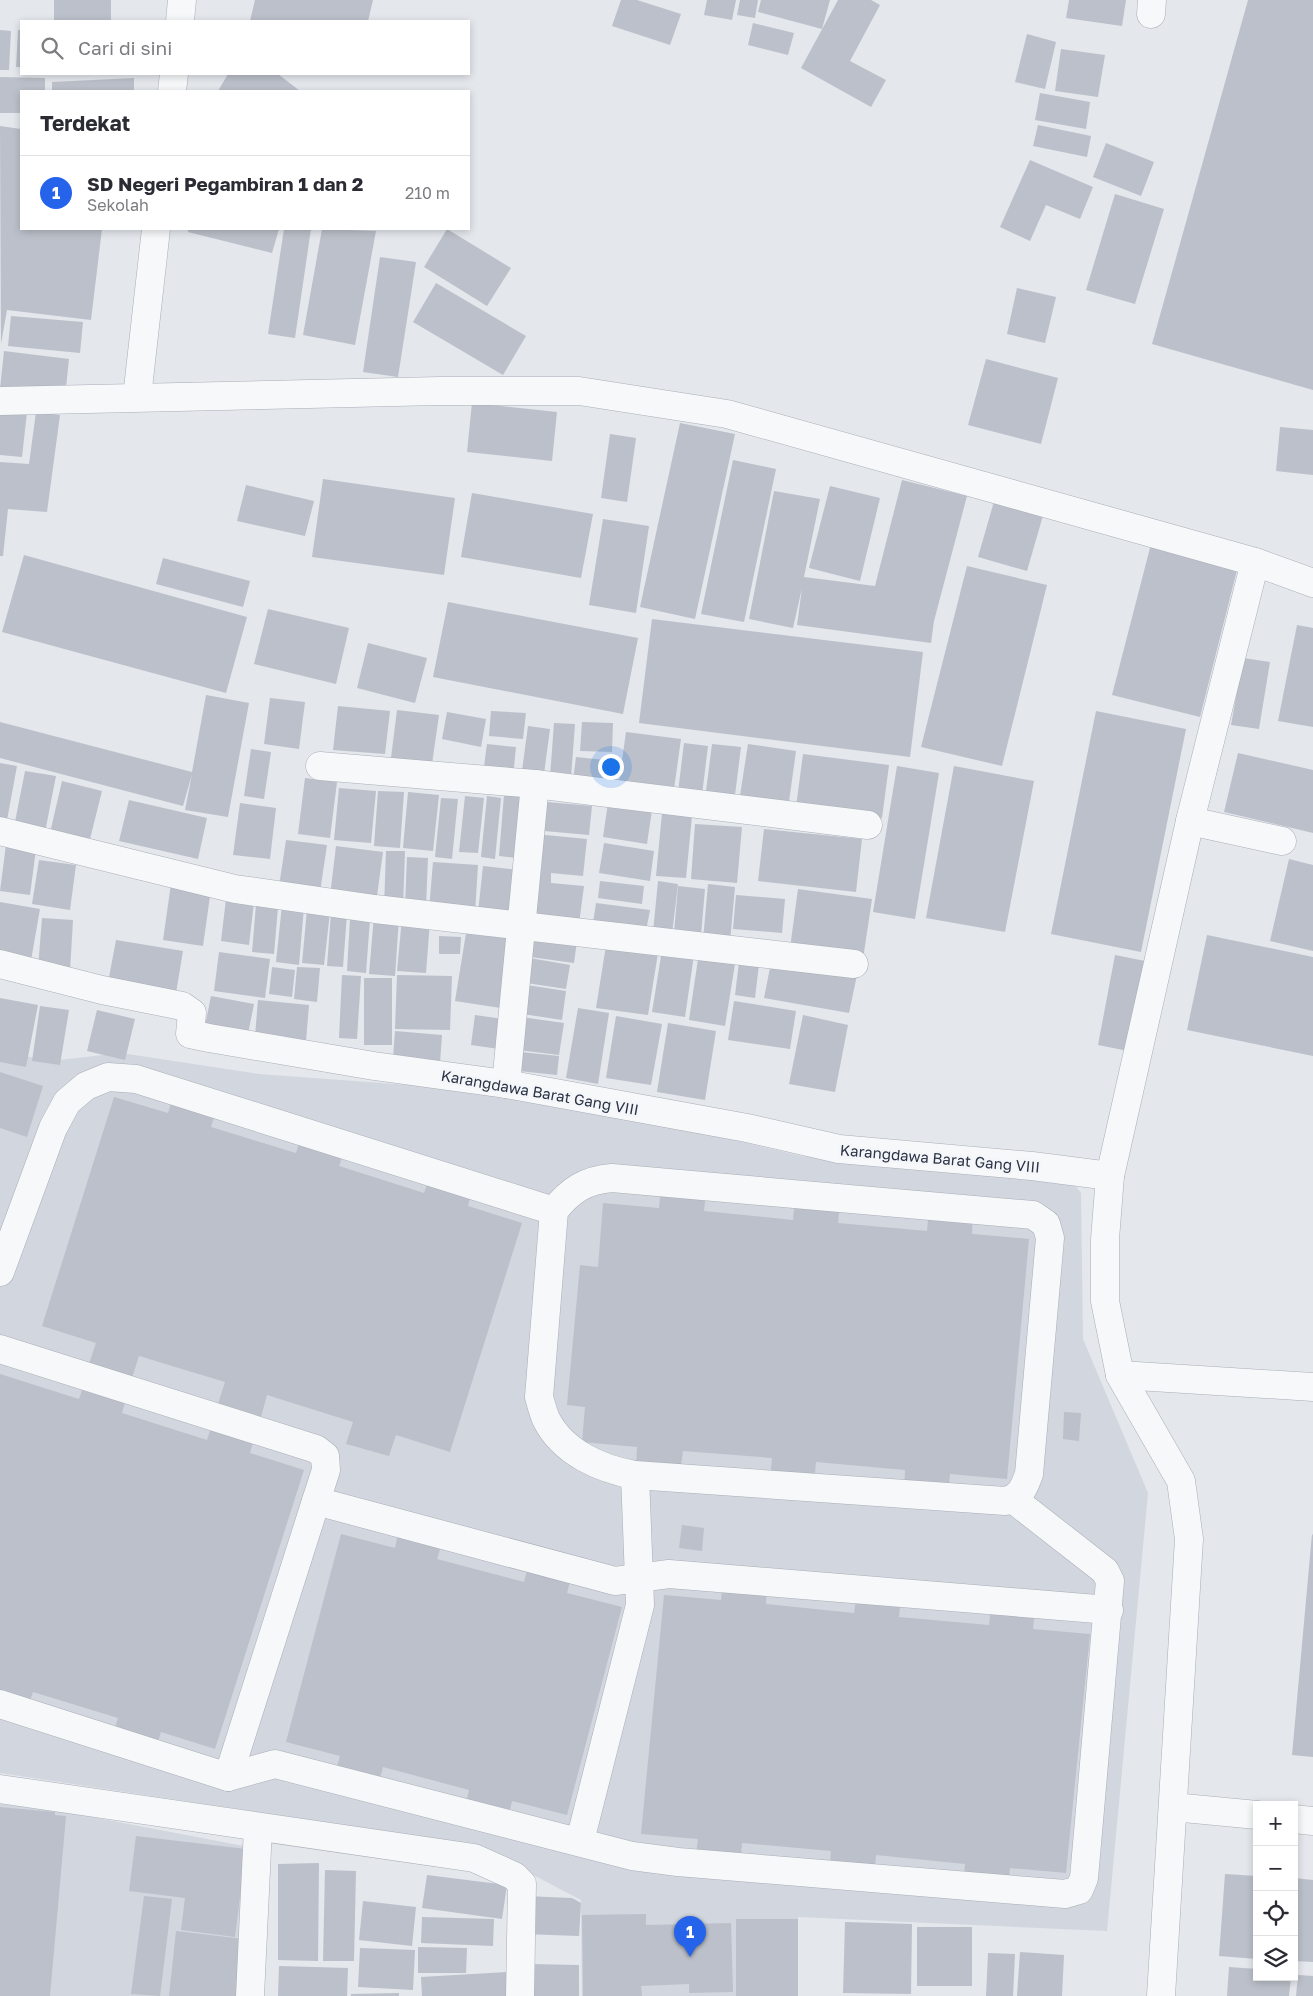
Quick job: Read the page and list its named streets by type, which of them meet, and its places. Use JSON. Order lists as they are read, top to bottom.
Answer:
{
  "streets": {
    "street": ["Karangdawa Barat Gang VIII"]
  },
  "page": {
    "search": "Cari di sini",
    "heading": "Terdekat",
    "list": [
      {
        "mark": "1",
        "name": "SD Negeri Pegambiran 1 dan 2",
        "note": "Sekolah",
        "value": "210 m"
      }
    ],
    "map_buttons": ["+", "−"],
    "pins": "1"
  }
}
